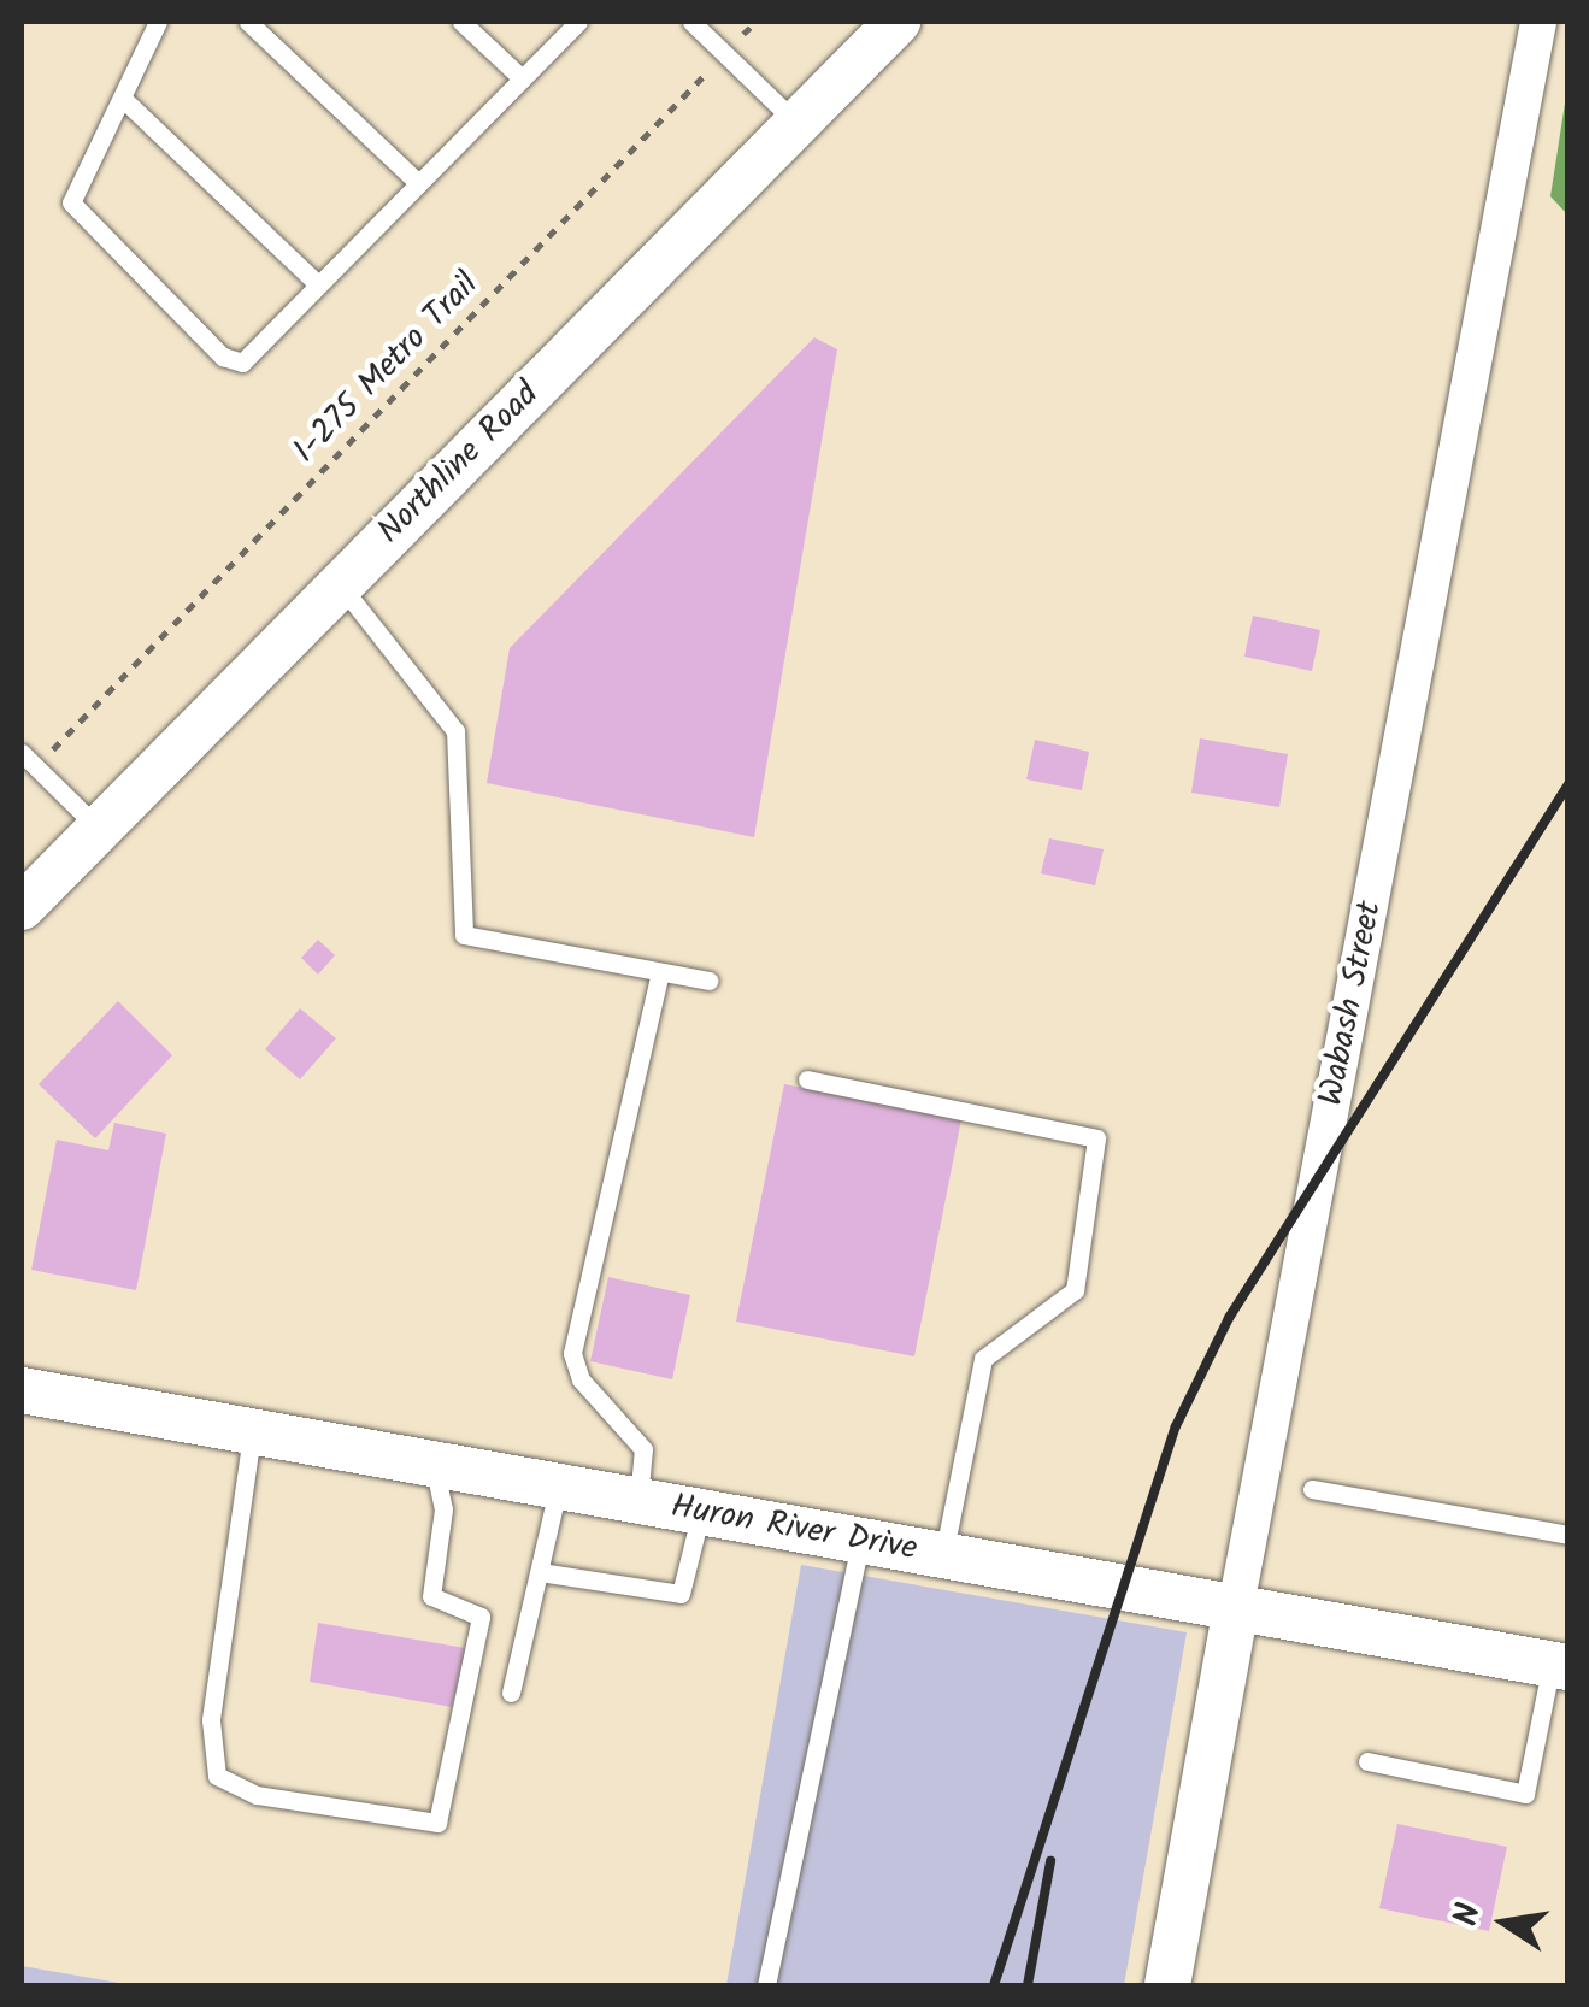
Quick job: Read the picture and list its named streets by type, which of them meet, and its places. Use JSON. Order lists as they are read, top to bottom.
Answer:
{
  "streets": {
    "street": ["Northline Road", "Wabash Street", "Huron River Drive"],
    "path": ["I-275 Metro Trail"]
  },
  "crossings": [
    ["Wabash Street", "Huron River Drive"]
  ],
  "north": "left"
}
